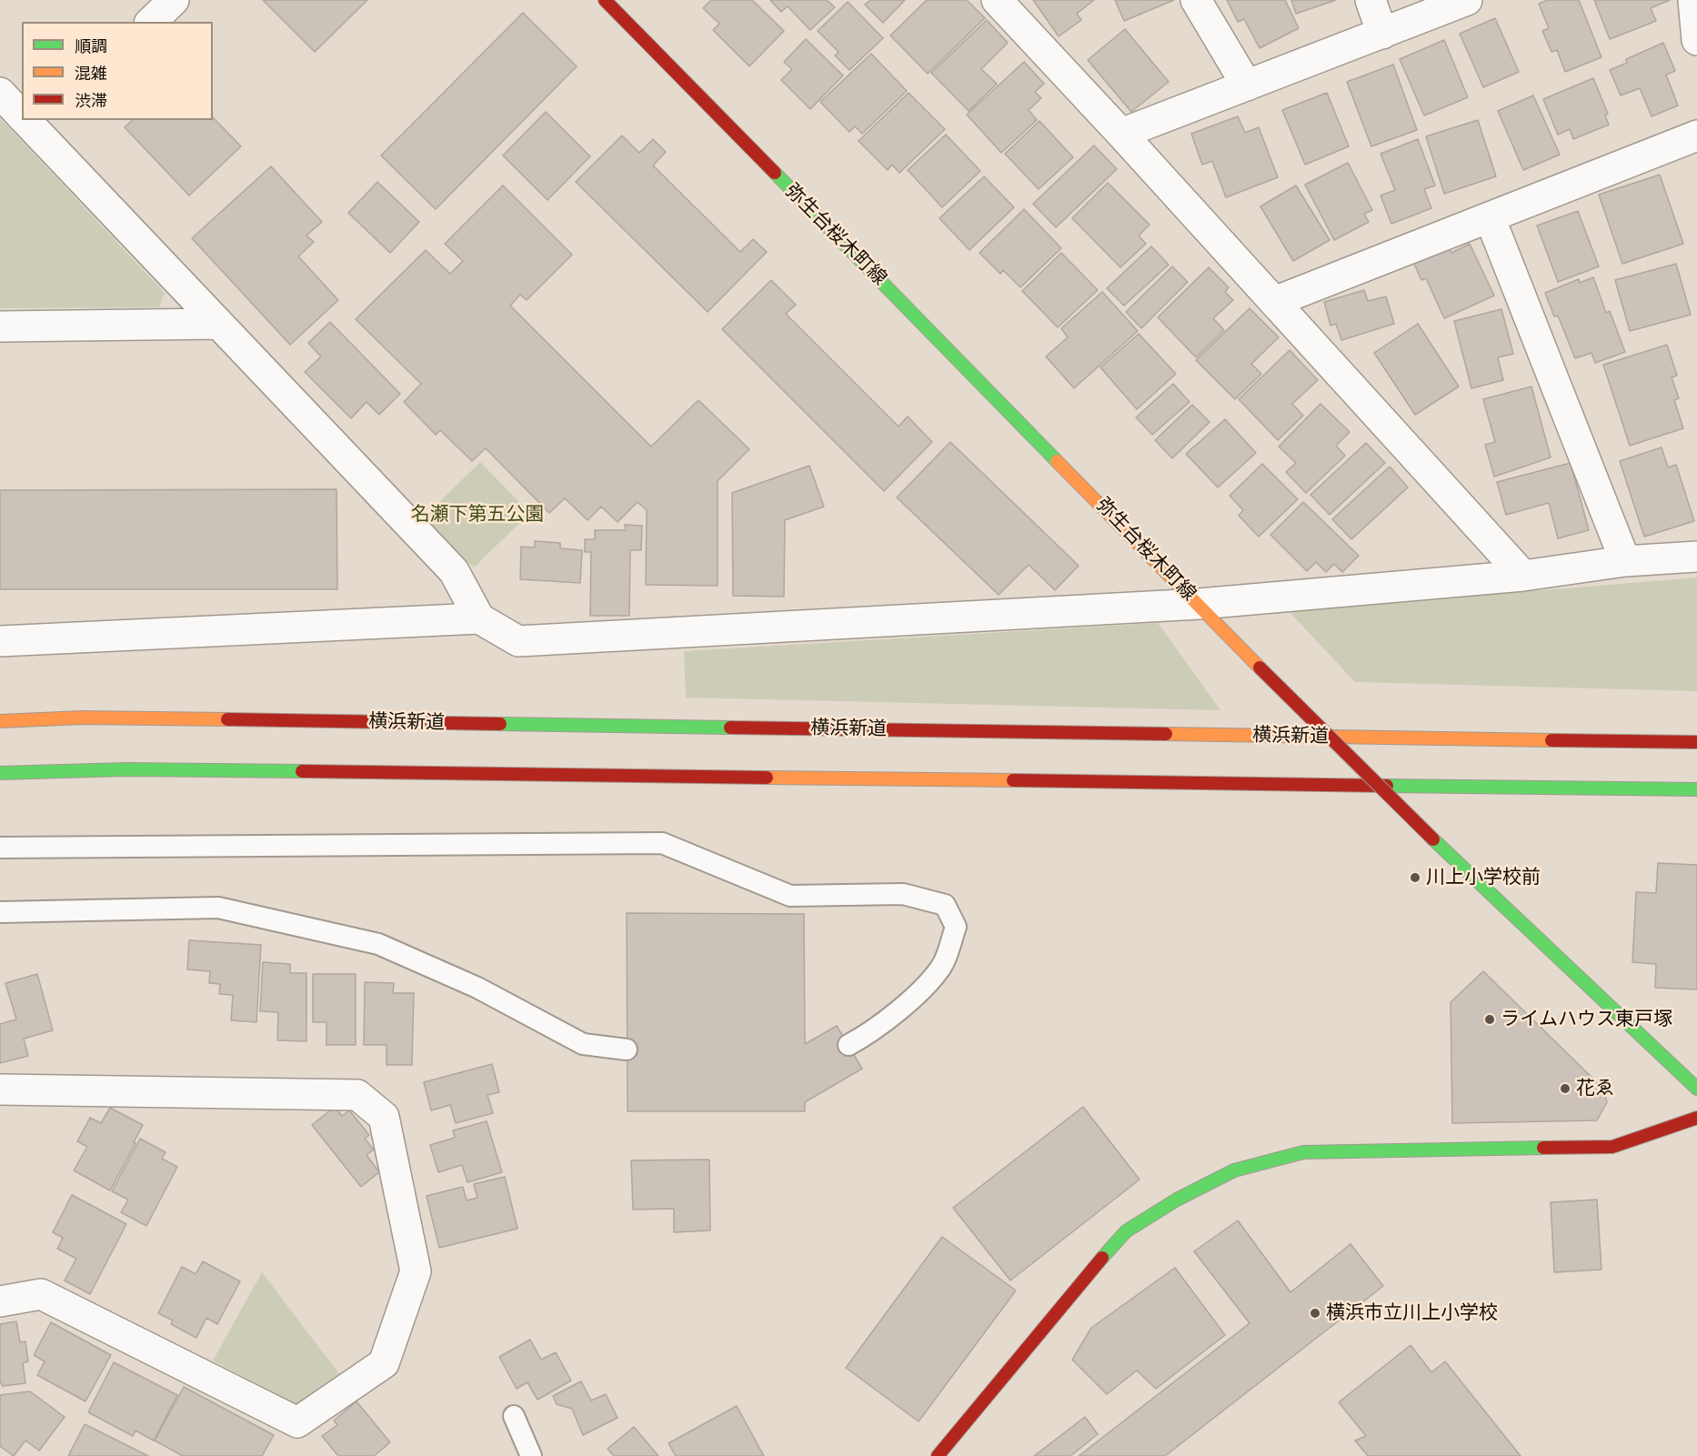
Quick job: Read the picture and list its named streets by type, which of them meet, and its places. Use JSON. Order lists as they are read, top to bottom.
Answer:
{
  "streets": {
    "main road": ["弥生台桜木町線", "横浜新道"]
  },
  "parks": ["名瀬下第五公園"],
  "places": [
    "川上小学校前",
    "ライムハウス東戸塚",
    "花ゑ",
    "横浜市立川上小学校"
  ],
  "legend": ["順調", "混雑", "渋滞"]
}
